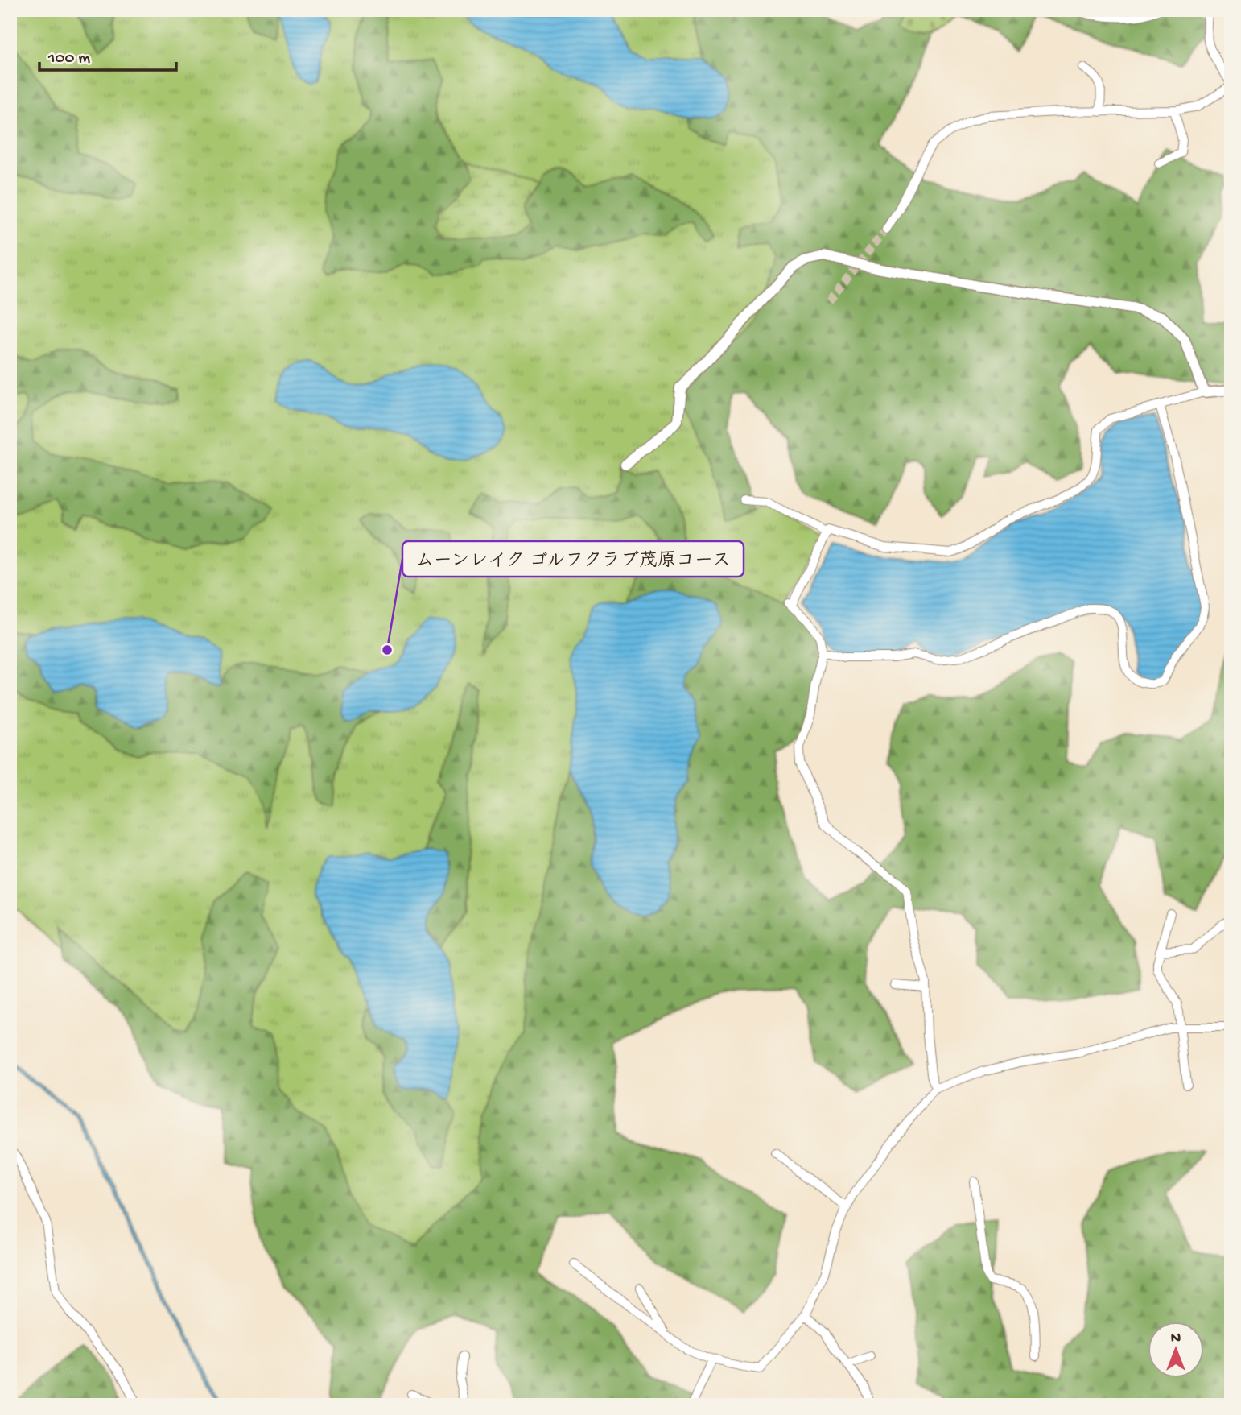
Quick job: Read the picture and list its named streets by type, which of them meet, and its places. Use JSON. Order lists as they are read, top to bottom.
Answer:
{
  "places": ["ムーンレイク ゴルフクラブ茂原コース"],
  "scale_bar": "100 m",
  "north": "top"
}
